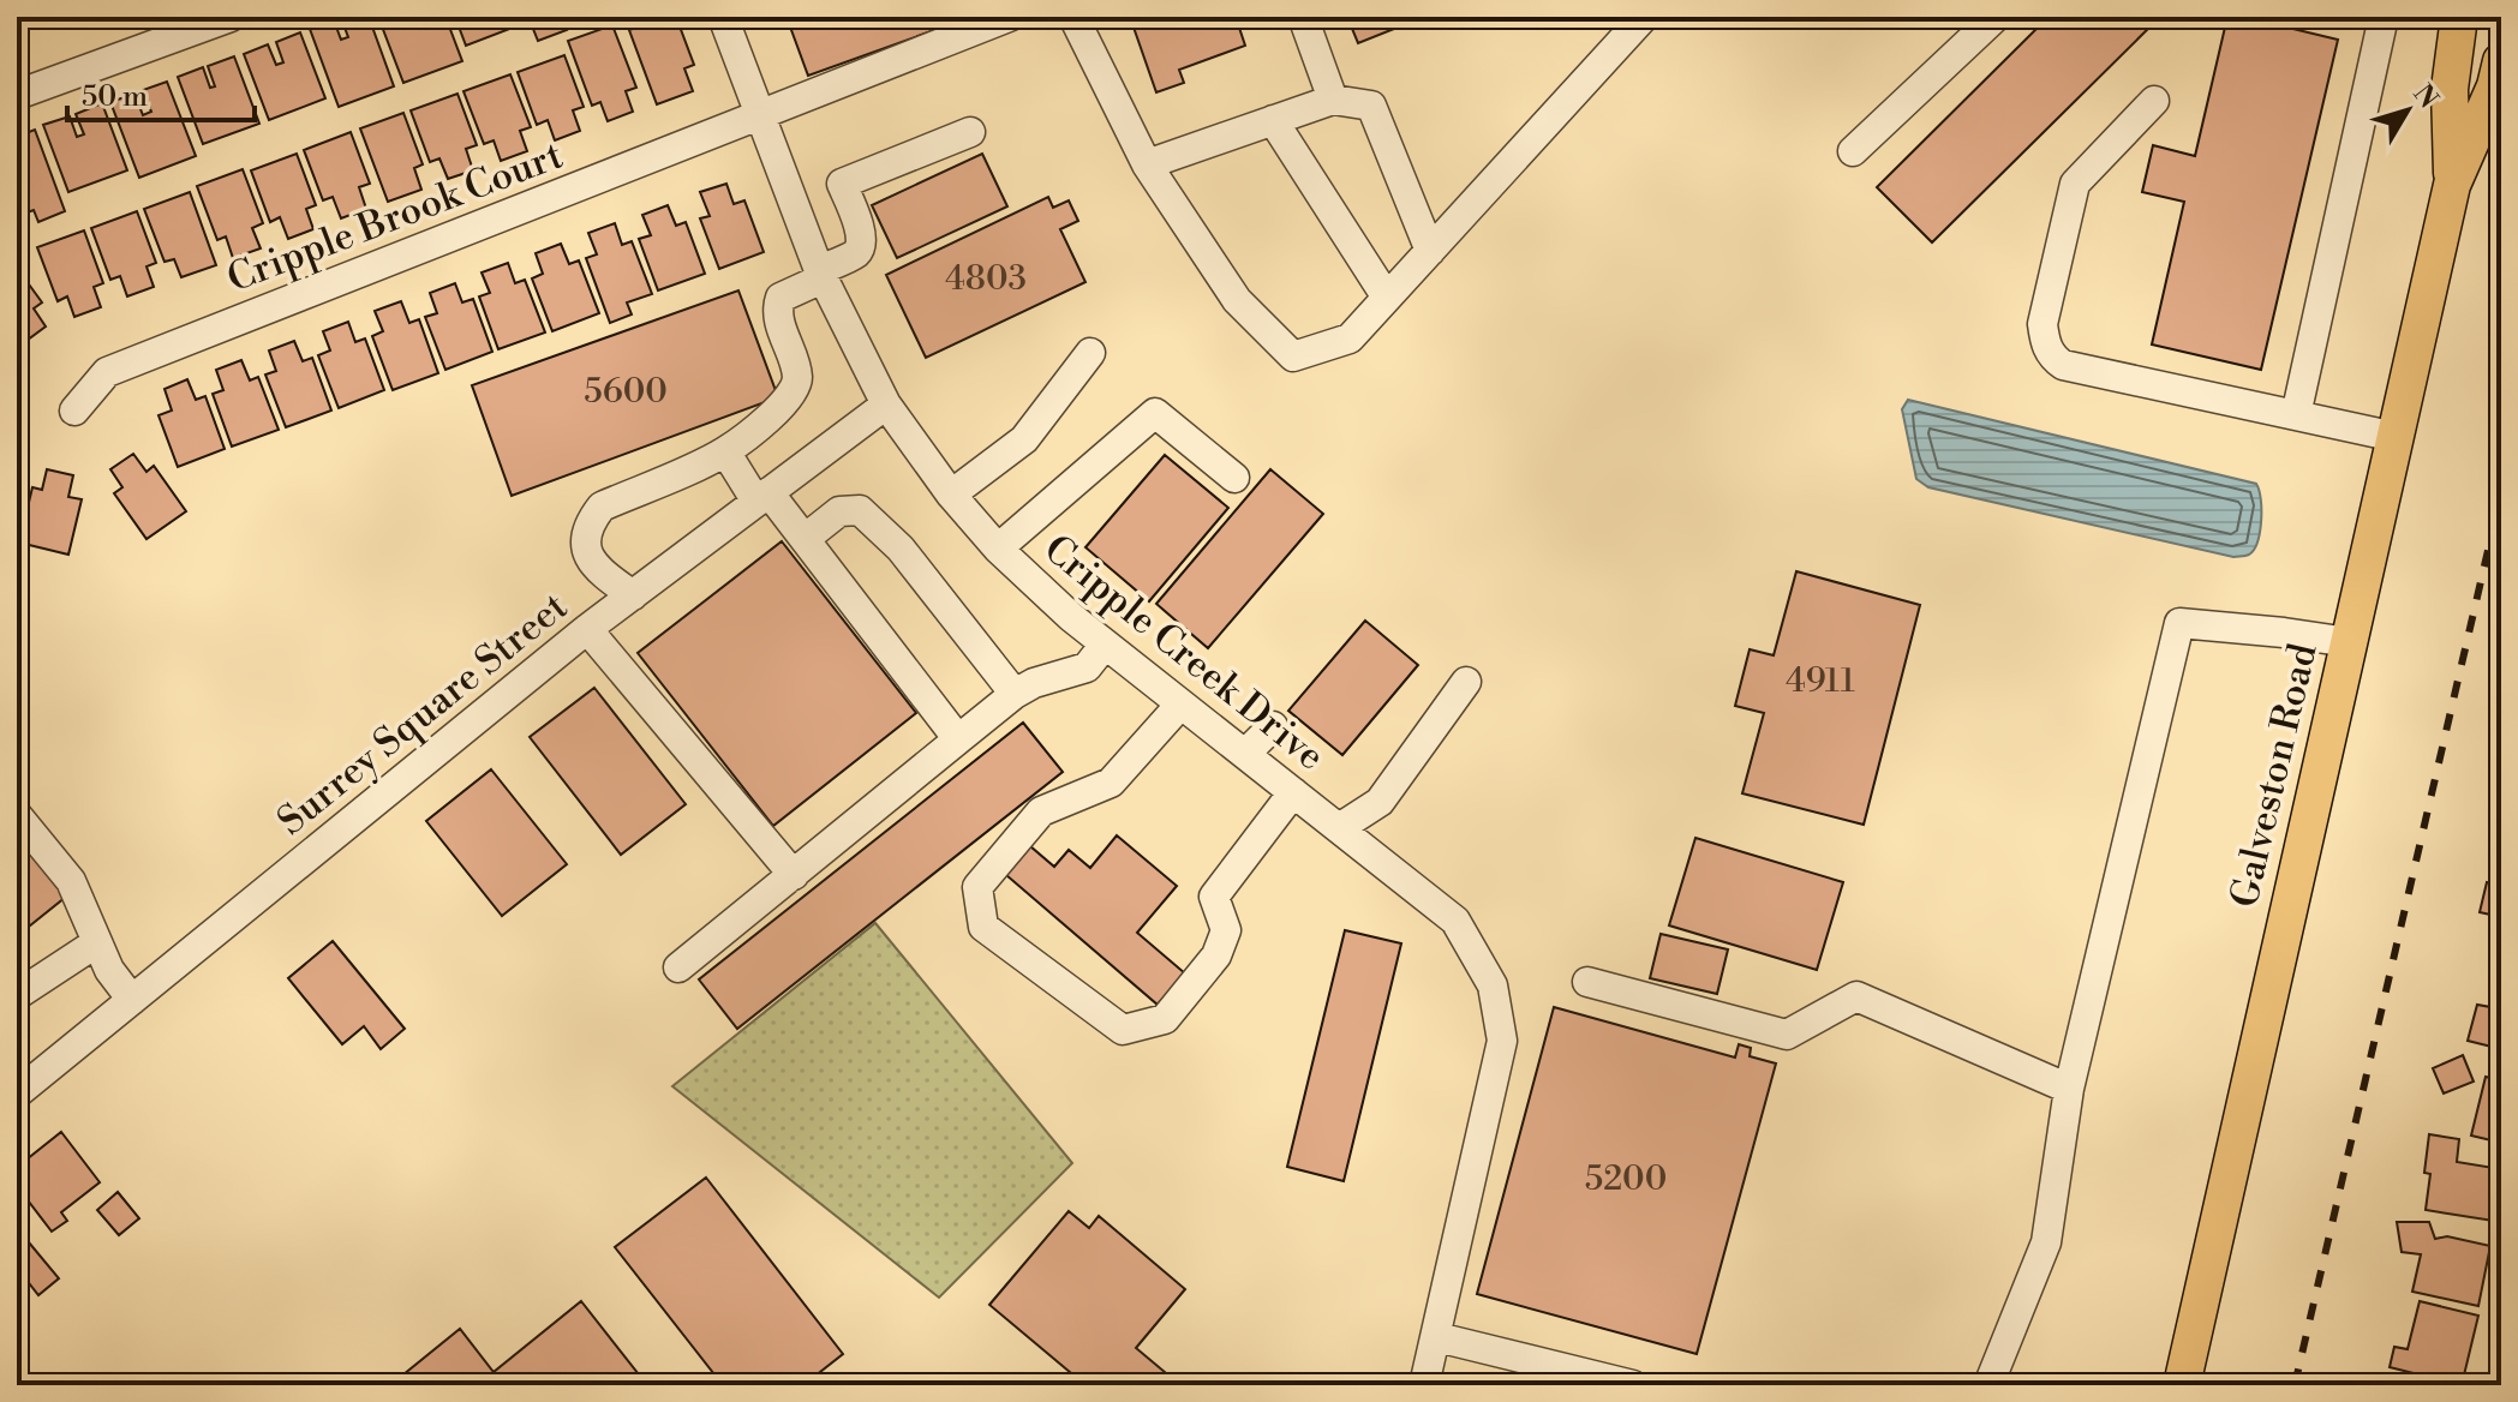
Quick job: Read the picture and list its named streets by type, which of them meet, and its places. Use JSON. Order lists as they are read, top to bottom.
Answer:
{
  "streets": {
    "main road": ["Galveston Road"],
    "street": ["Cripple Brook Court", "Cripple Creek Drive", "Surrey Square Street"]
  },
  "crossings": [
    ["Cripple Brook Court", "Cripple Creek Drive"],
    ["Cripple Creek Drive", "Surrey Square Street"]
  ],
  "house_numbers": [
    "4803",
    "5600",
    "4911",
    "5200"
  ],
  "scale_bar": "50 m",
  "north": "top right"
}
